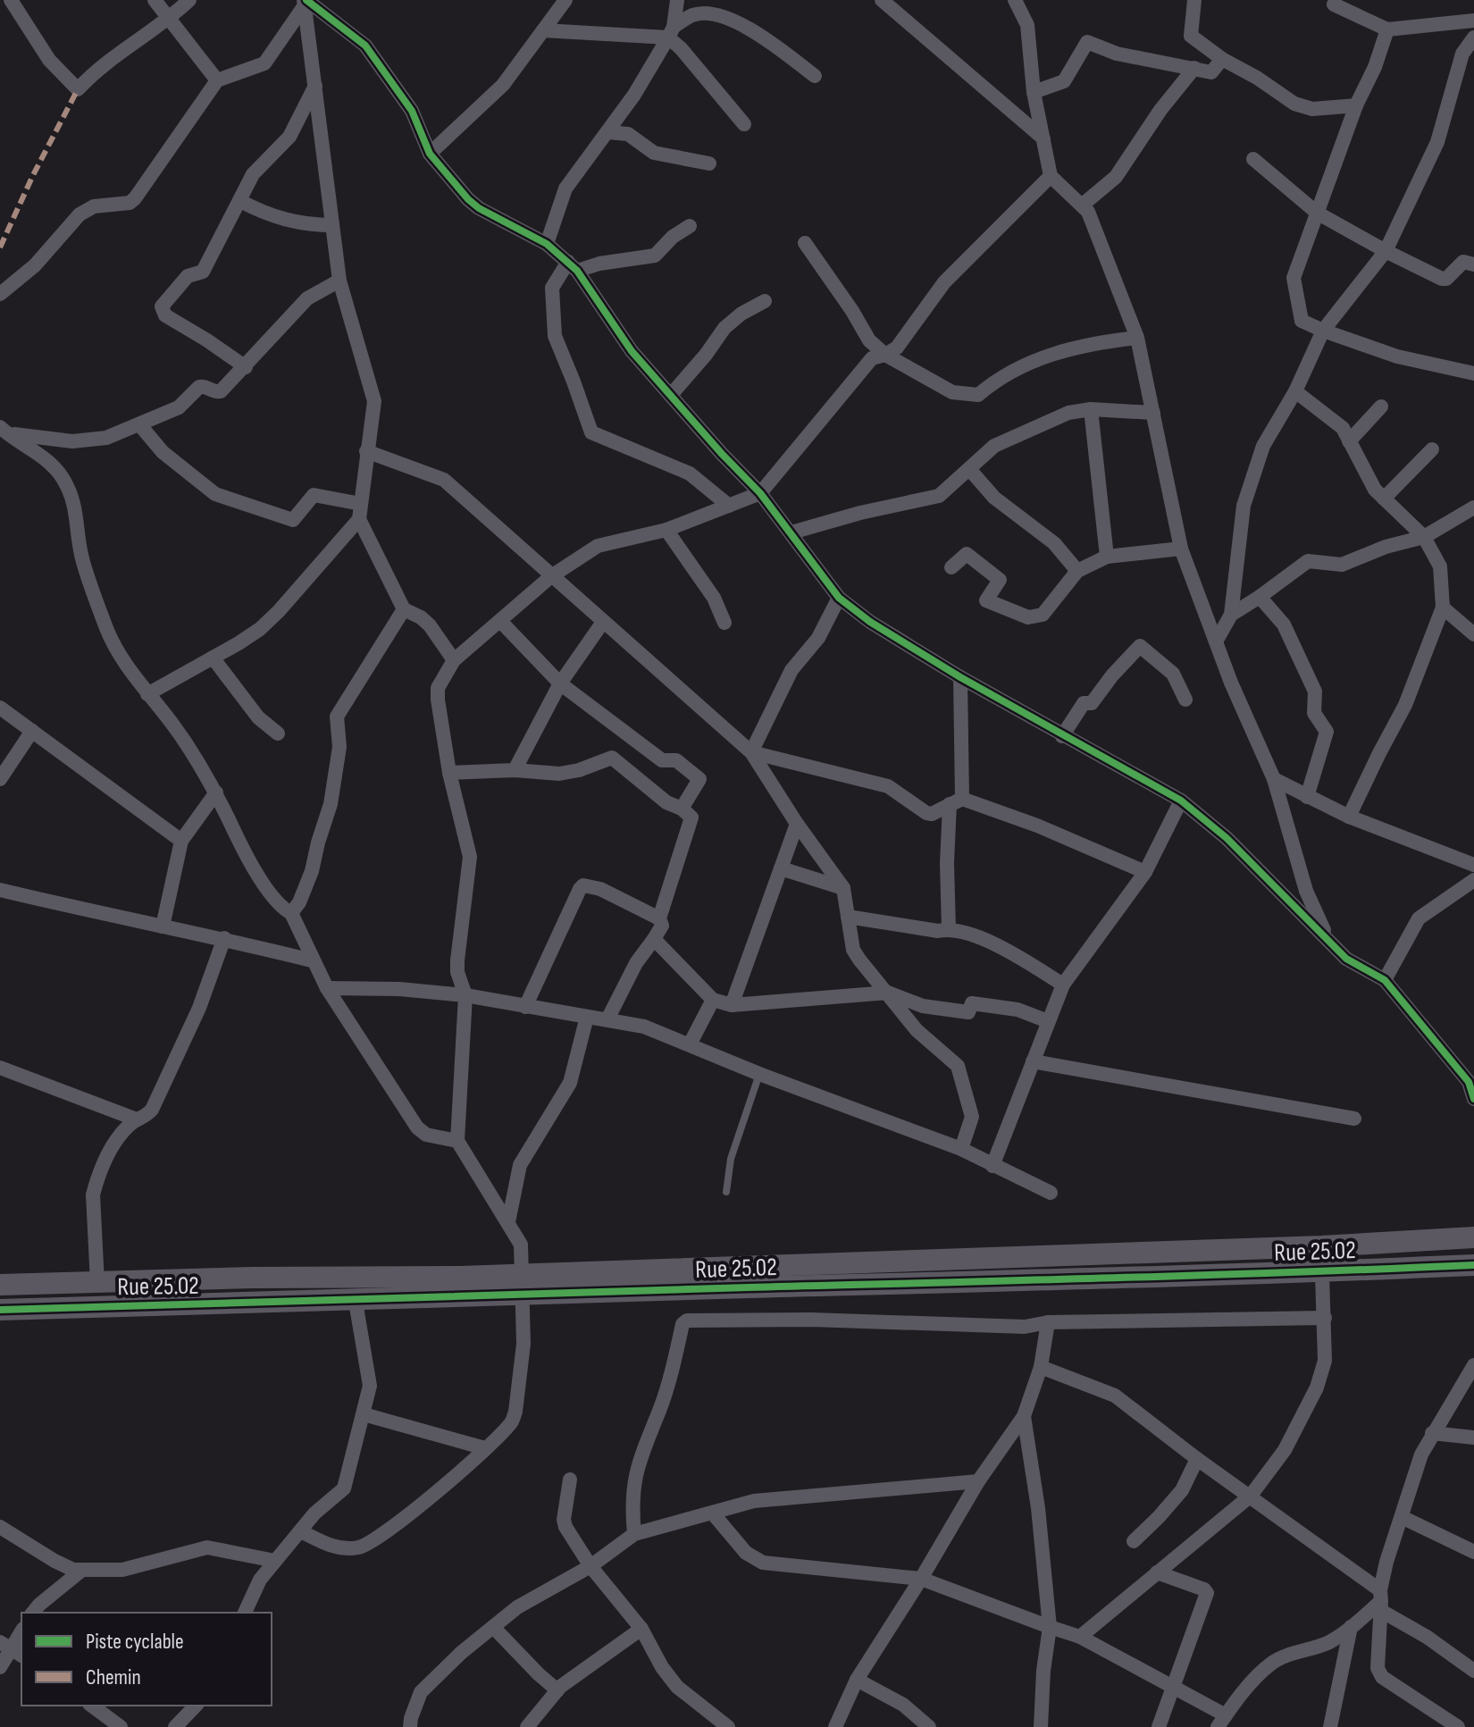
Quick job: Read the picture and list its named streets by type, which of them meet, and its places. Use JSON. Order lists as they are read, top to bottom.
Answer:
{
  "streets": {
    "main road": ["Rue 25.02"]
  },
  "legend": ["Piste cyclable", "Chemin"]
}
